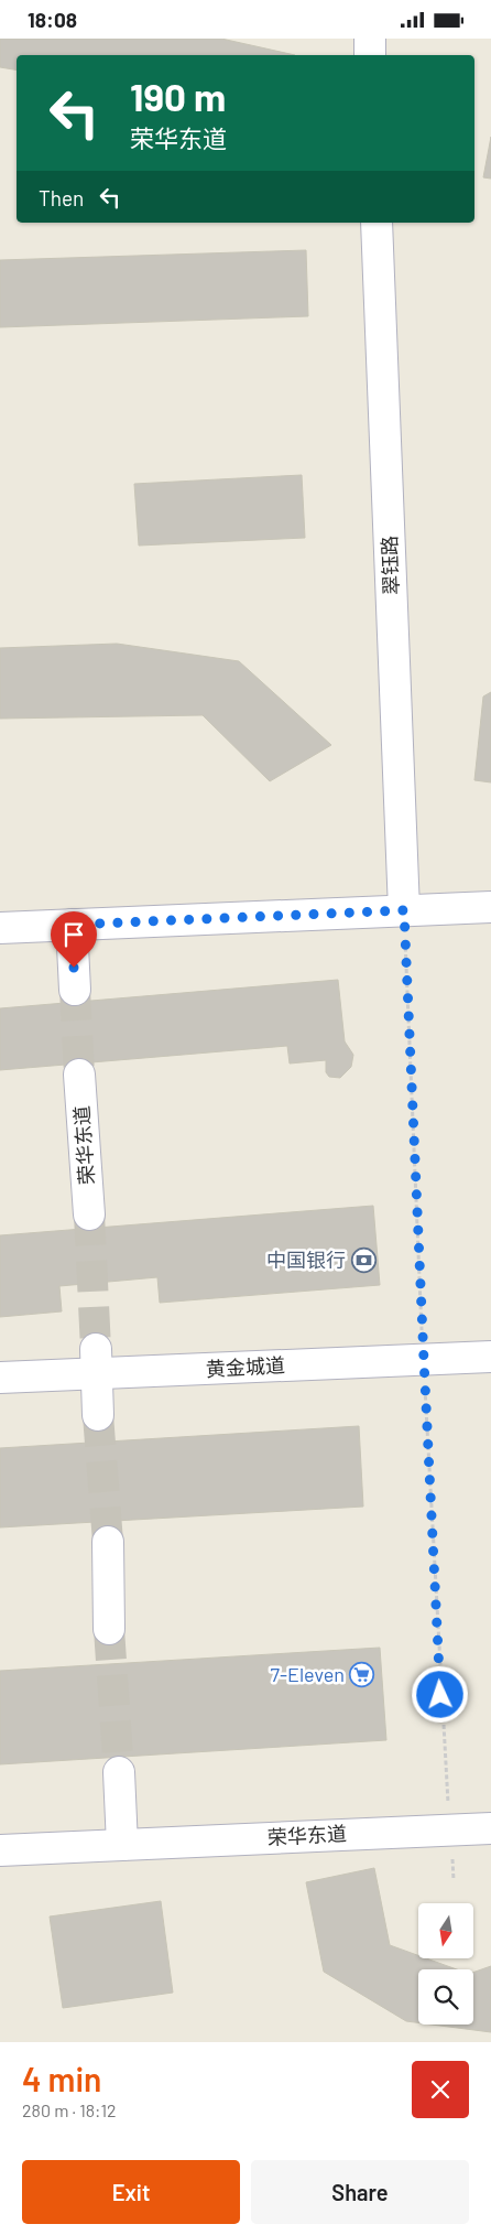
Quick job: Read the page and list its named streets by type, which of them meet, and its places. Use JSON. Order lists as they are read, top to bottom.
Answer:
{
  "streets": {
    "street": ["翠钰路", "荣华东道", "黄金城道"]
  },
  "places": {
    "bank": ["中国银行"],
    "supermarket": ["7-Eleven"]
  },
  "north": "bottom",
  "page": {
    "status": "18:08",
    "turn": ["190 m", "荣华东道"],
    "then": "Then",
    "heading": ["4 min", "280 m · 18:12"],
    "buttons": ["Exit", "Share"]
  }
}
